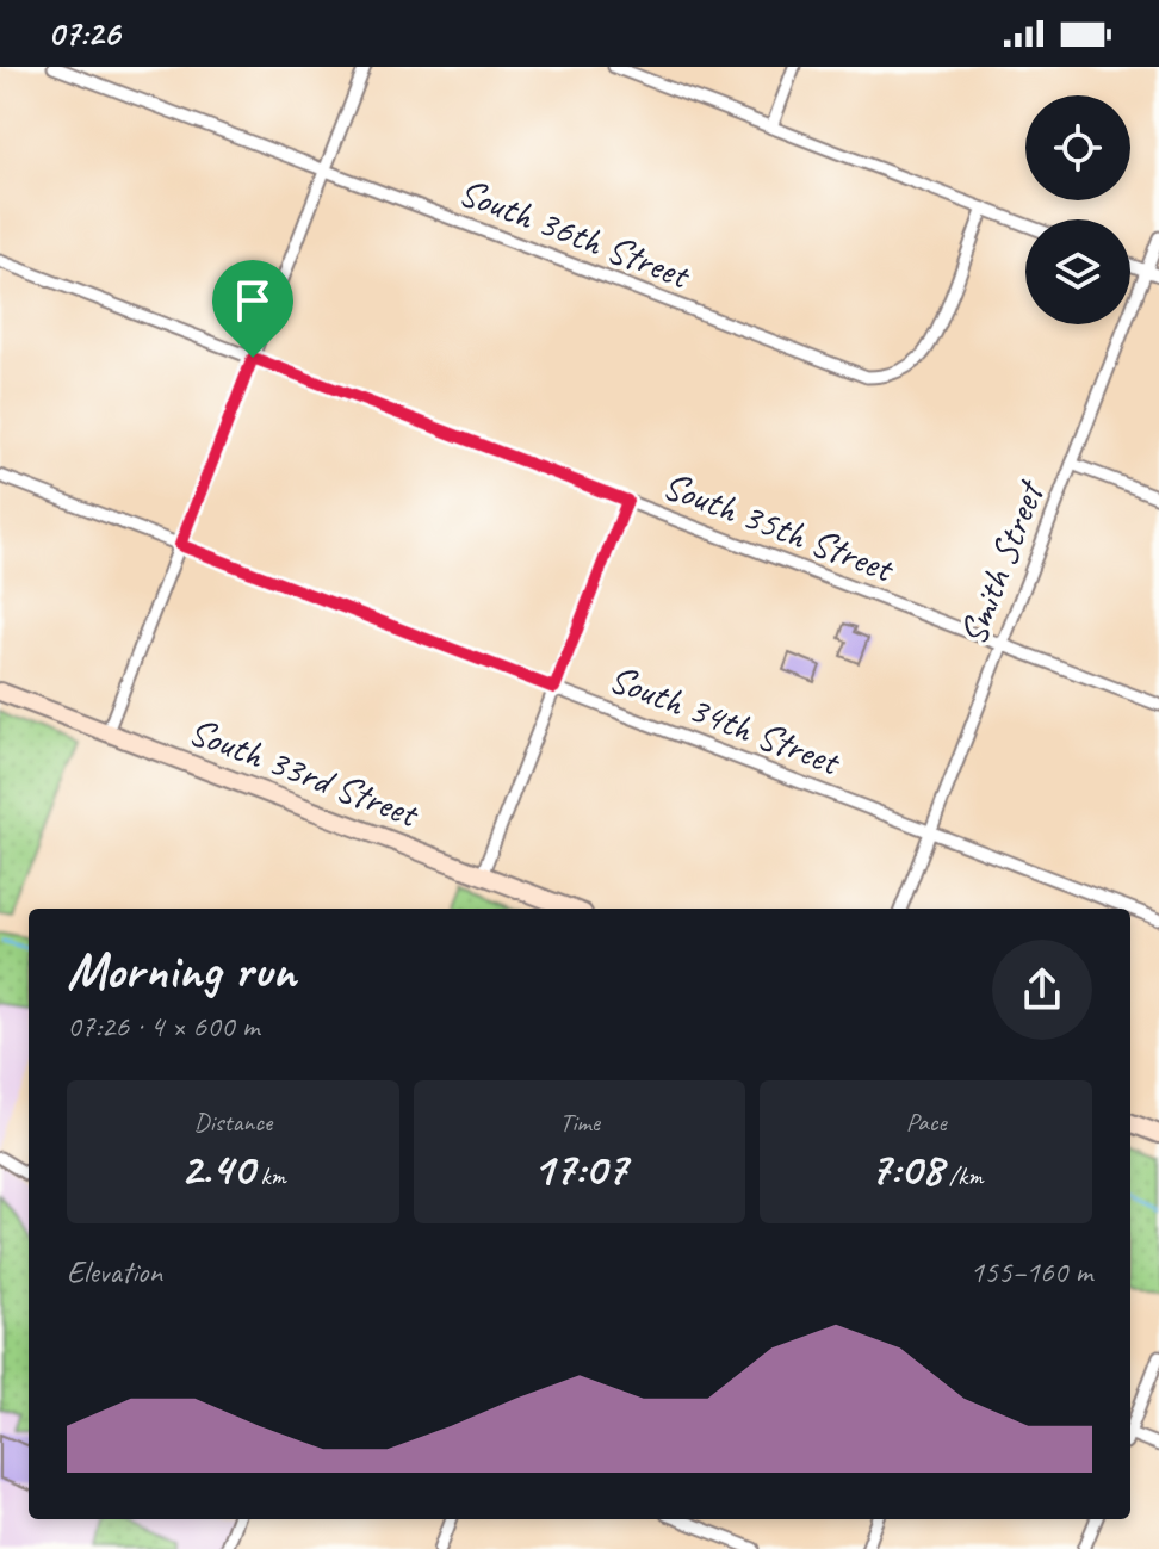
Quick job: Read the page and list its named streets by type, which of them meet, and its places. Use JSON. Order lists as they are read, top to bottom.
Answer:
{
  "streets": {
    "main road": ["South 33rd Street"],
    "street": [
      "South 36th Street",
      "South 35th Street",
      "Smith Street",
      "South 34th Street"
    ]
  },
  "crossings": [
    ["South 35th Street", "Smith Street"],
    ["Smith Street", "South 34th Street"]
  ],
  "page": {
    "status": "07:26",
    "heading": ["Morning run", "07:26 · 4 × 600 m"],
    "stats": [
      ["Distance", "2.40 km"],
      ["Time", "17:07"],
      ["Pace", "7:08 /km"]
    ],
    "chart": ["Elevation", "155–160 m"]
  }
}
